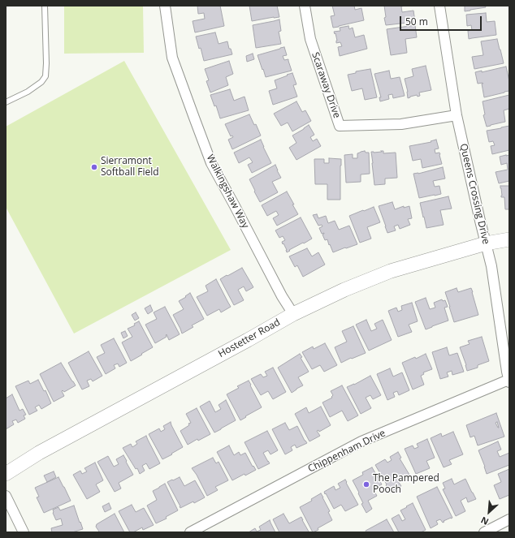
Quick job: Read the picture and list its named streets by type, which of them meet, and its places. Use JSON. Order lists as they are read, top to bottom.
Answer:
{
  "streets": {
    "main road": ["Hostetter Road"],
    "street": [
      "Scaraway Drive",
      "Walkingshaw Way",
      "Queens Crossing Drive",
      "Chippenham Drive"
    ]
  },
  "crossings": [
    ["Scaraway Drive", "Queens Crossing Drive"],
    ["Walkingshaw Way", "Hostetter Road"],
    ["Queens Crossing Drive", "Hostetter Road"],
    ["Queens Crossing Drive", "Chippenham Drive"]
  ],
  "places": ["Sierramont Softball Field", "The Pampered Pooch"],
  "scale_bar": "50 m",
  "north": "bottom left"
}
